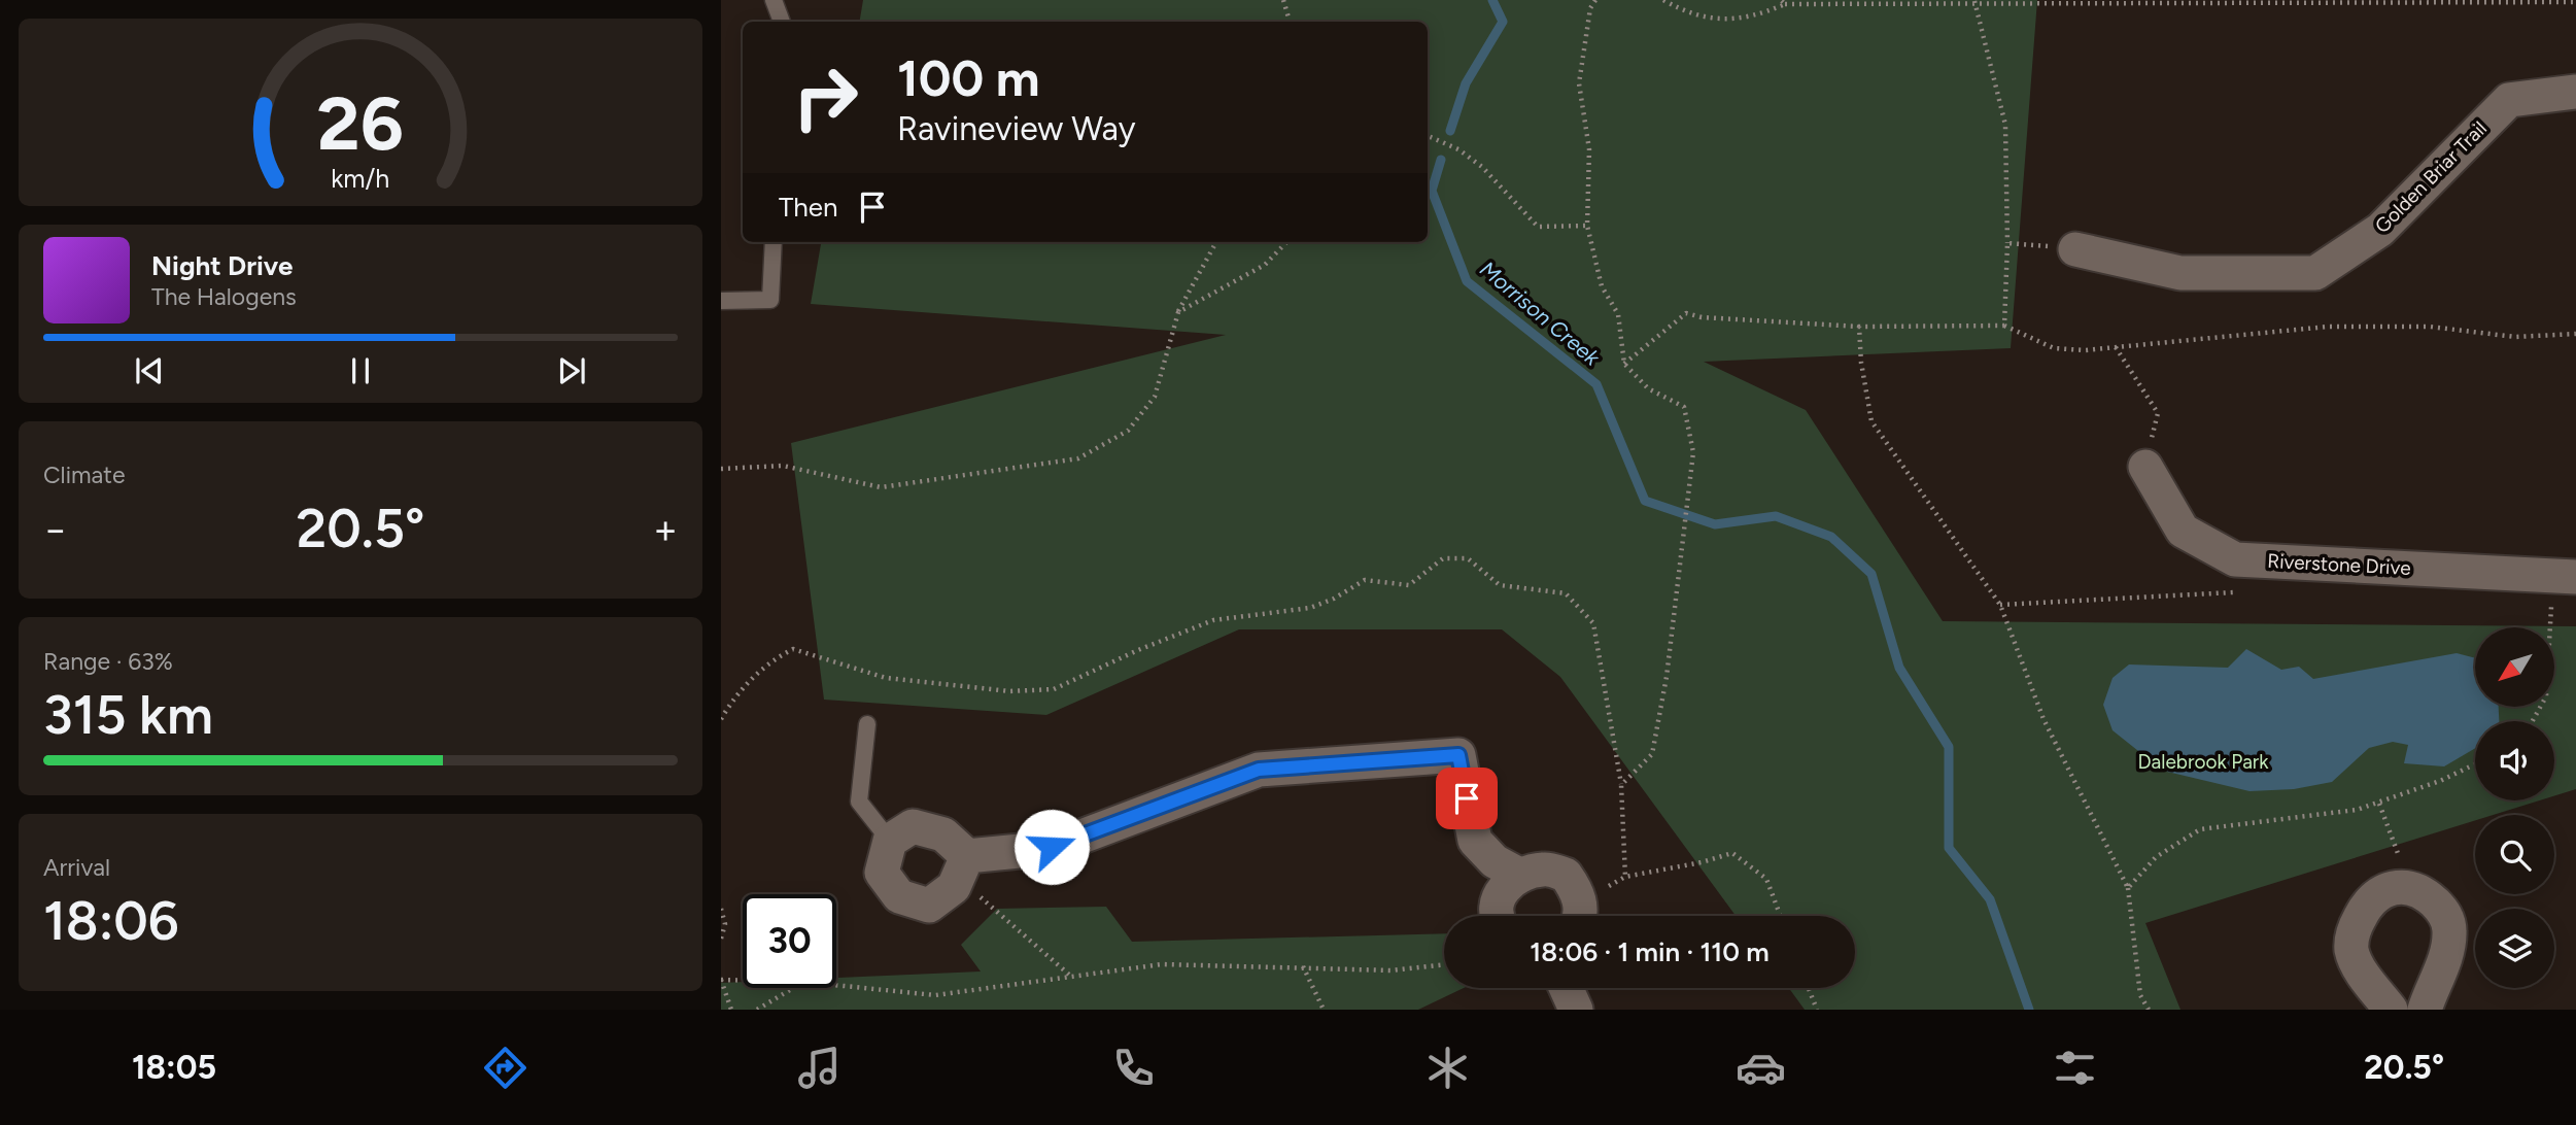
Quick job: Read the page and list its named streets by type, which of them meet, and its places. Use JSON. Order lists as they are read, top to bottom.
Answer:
{
  "streets": {
    "street": ["Golden Briar Trail", "Riverstone Drive"]
  },
  "water": ["Morrison Creek"],
  "parks": ["Dalebrook Park"],
  "north": "bottom left",
  "page": {
    "turn": ["100 m", "Ravineview Way"],
    "then": "Then",
    "song": ["Night Drive", "The Halogens"],
    "tile": [
      "Climate",
      ["Range · 63%", "315 km"],
      ["Arrival", "18:06"]
    ],
    "heat": ["−", "20.5°", "+"],
    "limit": "30",
    "trip": "18:06 · 1 min · 110 m",
    "tabs": ["18:05", "20.5°"],
    "gauge": ["26", "km/h"]
  }
}
